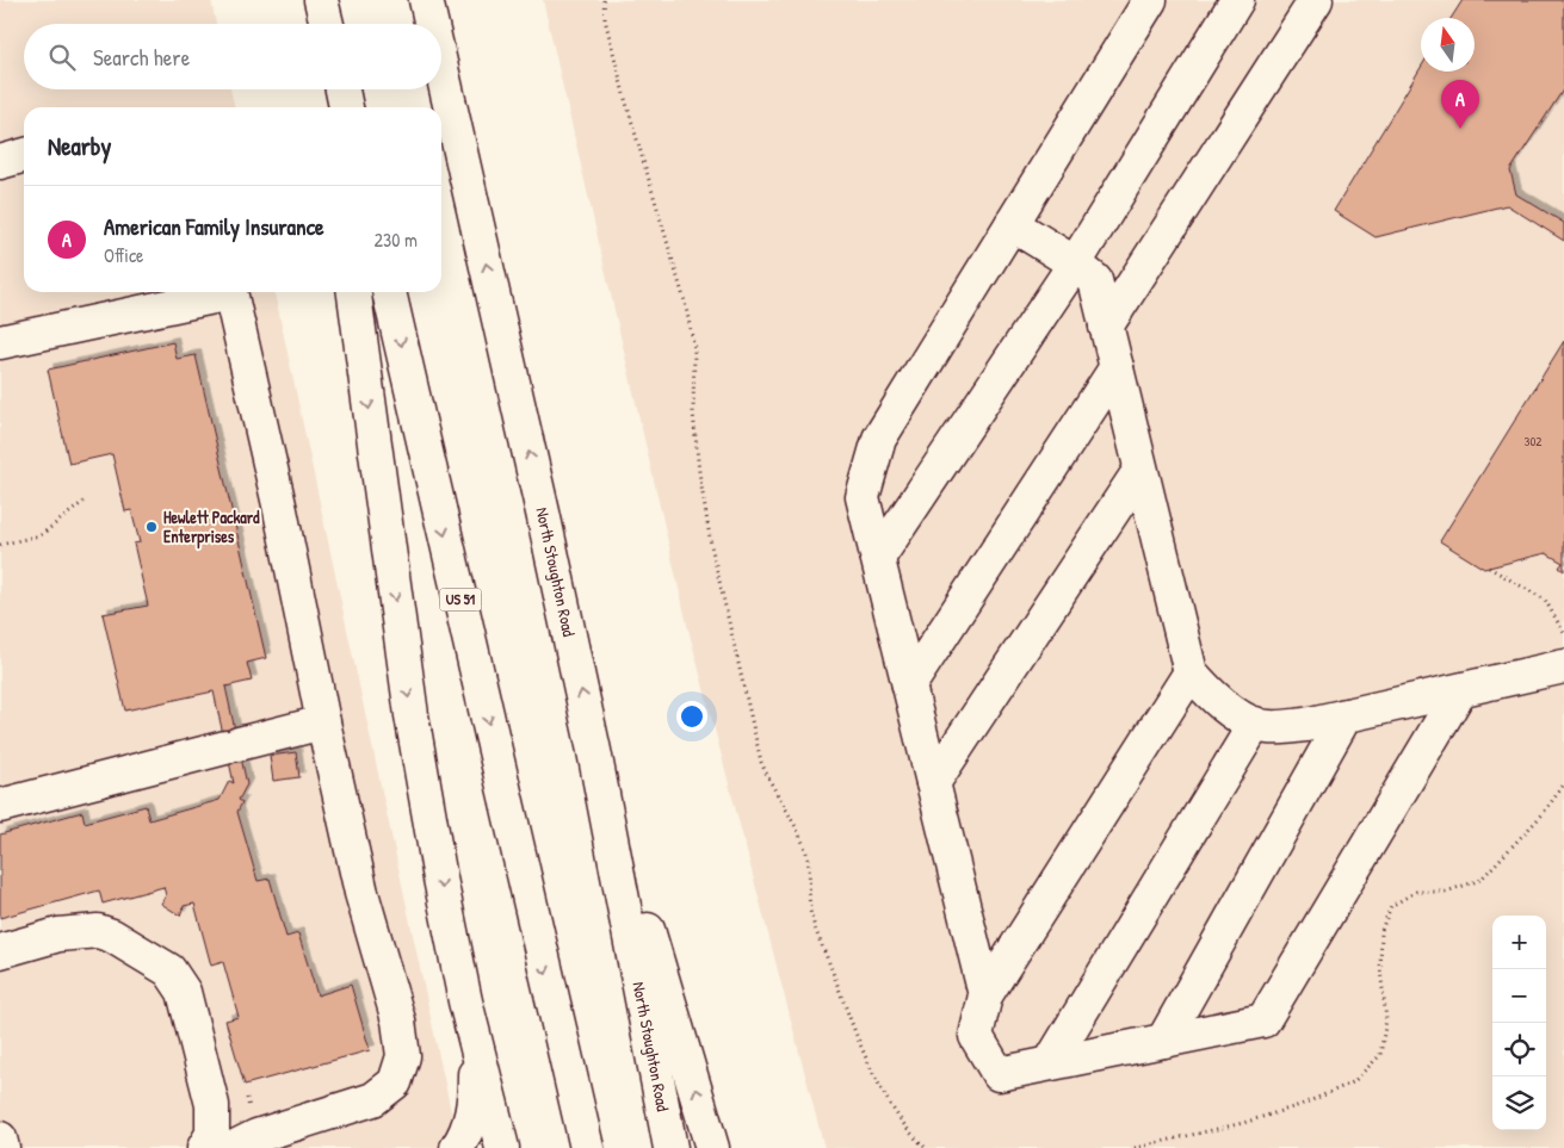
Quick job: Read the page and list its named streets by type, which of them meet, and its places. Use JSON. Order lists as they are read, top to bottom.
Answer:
{
  "streets": {
    "main road": ["North Stoughton Road", "US 51"]
  },
  "places": ["Hewlett Packard Enterprises"],
  "house_numbers": ["302"],
  "north": "top",
  "page": {
    "search": "Search here",
    "pins": "A",
    "heading": "Nearby",
    "list": [
      {
        "mark": "A",
        "name": "American Family Insurance",
        "note": "Office",
        "value": "230 m"
      }
    ],
    "map_buttons": ["+", "−"]
  }
}
